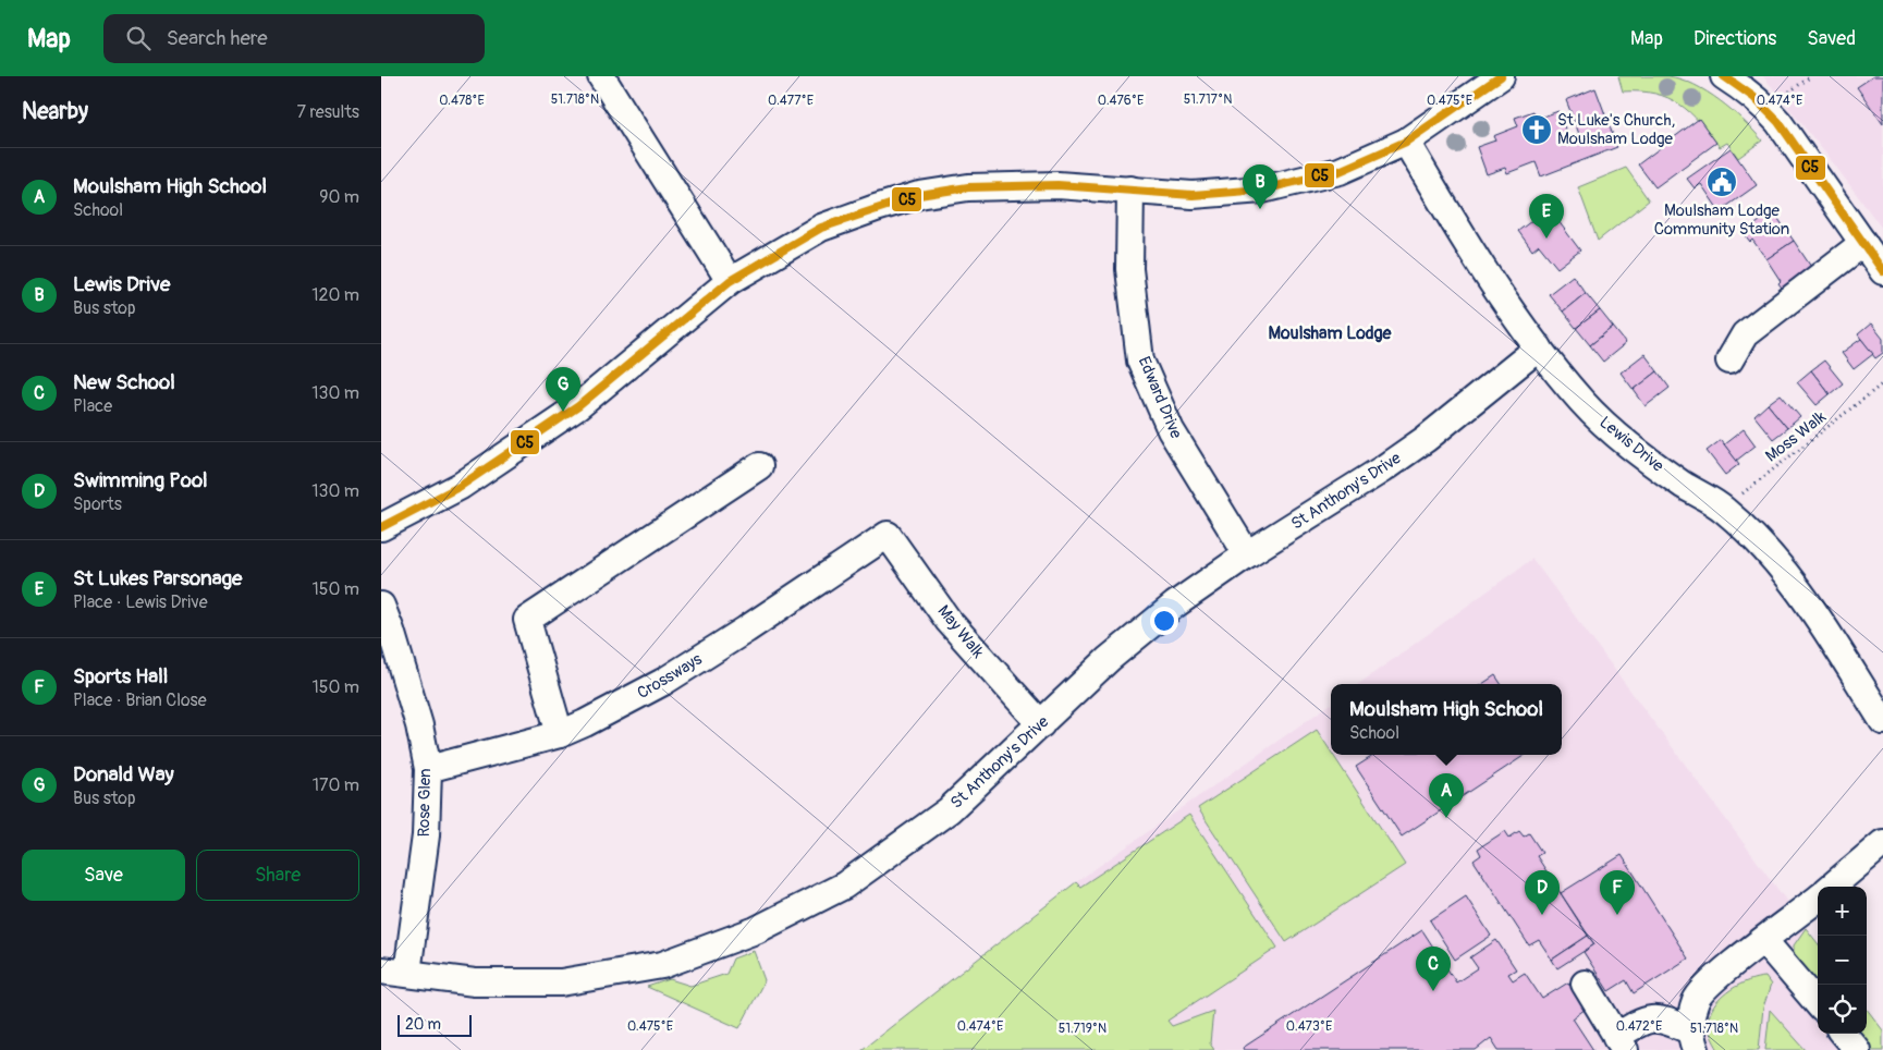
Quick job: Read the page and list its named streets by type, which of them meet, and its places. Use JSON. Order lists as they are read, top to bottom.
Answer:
{
  "streets": {
    "street": [
      "Edward Drive",
      "Lewis Drive",
      "St Anthony's Drive",
      "May Walk",
      "Crossways",
      "Rose Glen"
    ],
    "path": ["Moss Walk"]
  },
  "crossings": [
    ["Edward Drive", "St Anthony's Drive"],
    ["Moss Walk", "Lewis Drive"],
    ["Lewis Drive", "St Anthony's Drive"],
    ["St Anthony's Drive", "May Walk"],
    ["St Anthony's Drive", "Rose Glen"],
    ["May Walk", "Crossways"],
    ["Crossways", "Rose Glen"]
  ],
  "districts": ["Moulsham Lodge"],
  "places": {
    "church": ["St Luke's Church, Moulsham Lodge"],
    "public building": ["Moulsham Lodge Community Station"]
  },
  "lines": ["transit line C5"],
  "scale_bar": "20 m",
  "page": {
    "header": "Map",
    "search": "Search here",
    "nav": ["Map", "Directions", "Saved"],
    "heading": ["Nearby", "7 results"],
    "list": [
      {
        "mark": "A",
        "name": "Moulsham High School",
        "note": "School",
        "value": "90 m"
      },
      {
        "mark": "B",
        "name": "Lewis Drive",
        "note": "Bus stop",
        "value": "120 m"
      },
      {
        "mark": "C",
        "name": "New School",
        "note": "Place",
        "value": "130 m"
      },
      {
        "mark": "D",
        "name": "Swimming Pool",
        "note": "Sports",
        "value": "130 m"
      },
      {
        "mark": "E",
        "name": "St Lukes Parsonage",
        "note": "Place · Lewis Drive",
        "value": "150 m"
      },
      {
        "mark": "F",
        "name": "Sports Hall",
        "note": "Place · Brian Close",
        "value": "150 m"
      },
      {
        "mark": "G",
        "name": "Donald Way",
        "note": "Bus stop",
        "value": "170 m"
      }
    ],
    "pins": [
      "B",
      "E",
      "G",
      "A",
      "D",
      "F",
      "C"
    ],
    "popup": ["Moulsham High School", "School"],
    "buttons": ["Save", "Share"],
    "map_buttons": ["+", "−"],
    "scale": "20 m"
  },
  "coordinates": [
    "51.718°N",
    "51.717°N",
    "0.478°E",
    "0.477°E",
    "0.476°E",
    "0.475°E",
    "0.474°E",
    "0.473°E",
    "0.472°E",
    "51.719°N"
  ]
}
